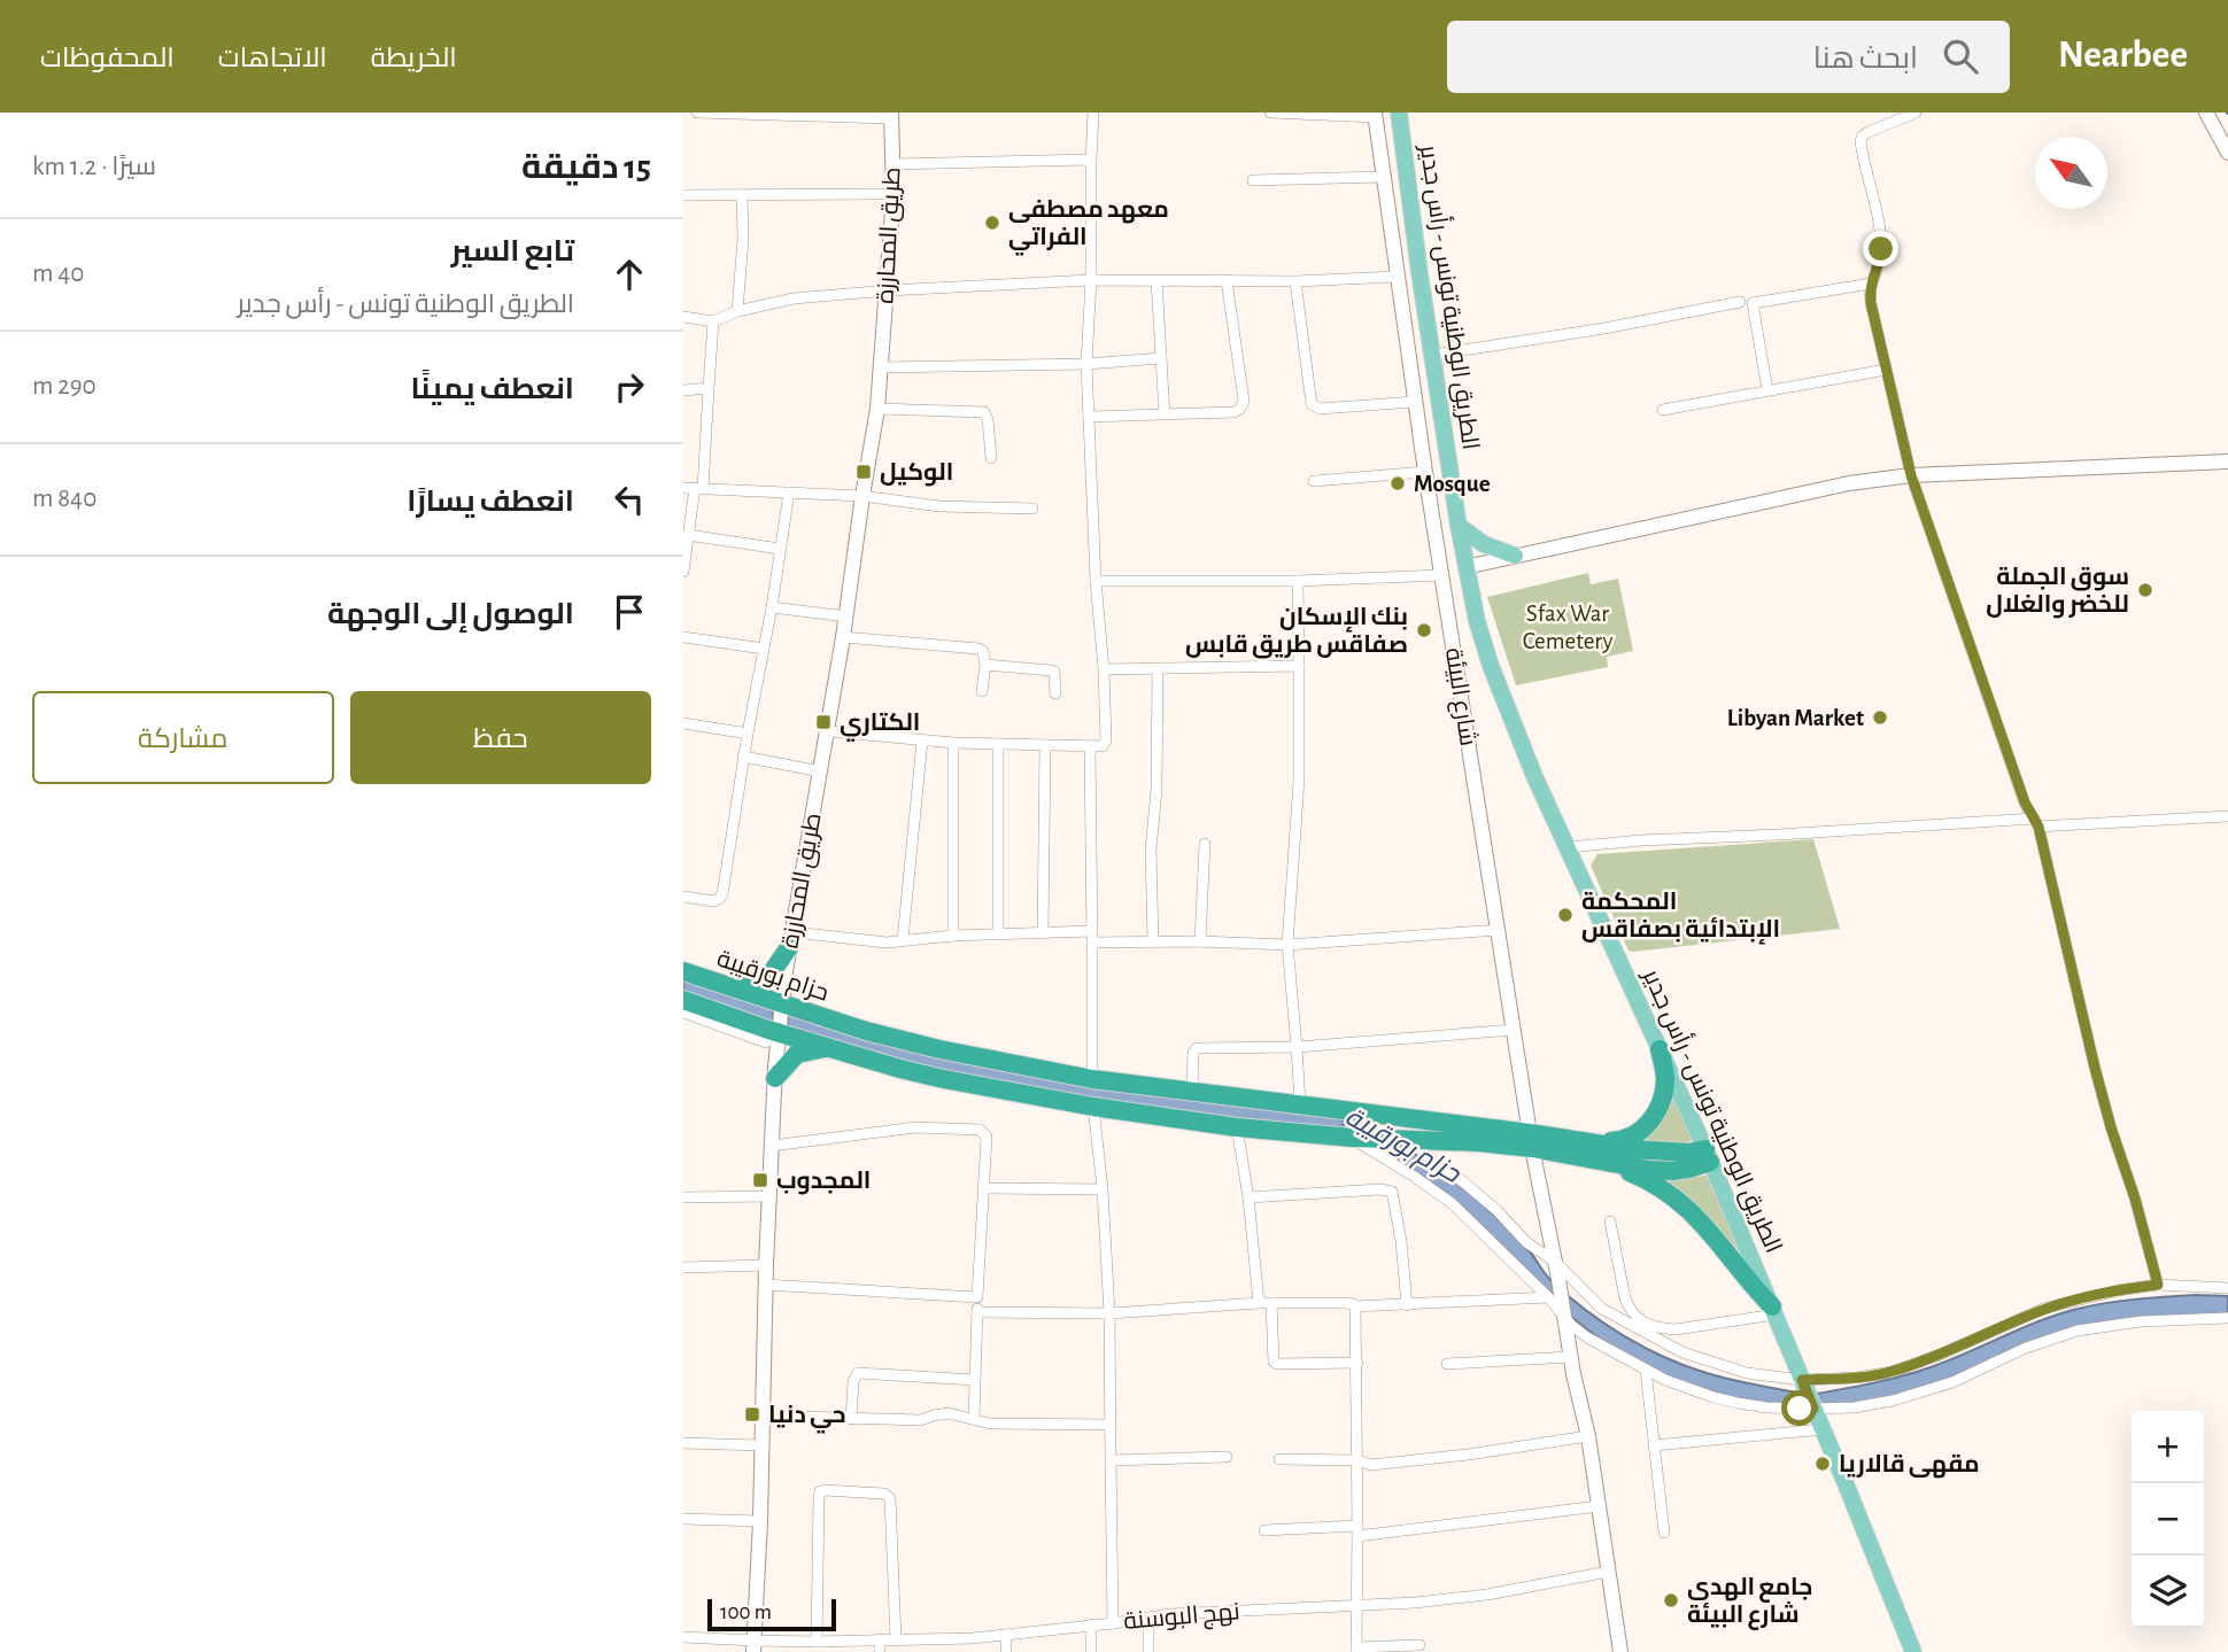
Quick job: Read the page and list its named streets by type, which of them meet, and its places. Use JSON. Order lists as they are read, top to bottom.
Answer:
{
  "streets": {
    "highway": ["حزام بورقيبة"],
    "main road": ["الطريق الوطنية تونس - رأس جدير"],
    "street": ["طريق المحارزة", "شارع البيئة", "نهج البوسنة"]
  },
  "crossings": [
    ["طريق المحارزة", "حزام بورقيبة"],
    ["طريق المحارزة", "نهج البوسنة"],
    ["الطريق الوطنية تونس - رأس جدير", "حزام بورقيبة"],
    ["شارع البيئة", "حزام بورقيبة"],
    ["شارع البيئة", "نهج البوسنة"]
  ],
  "water": ["حزام بورقيبة"],
  "parks": ["Sfax War Cemetery"],
  "places": {
    "other": [
      "معهد مصطفى الفراتي",
      "Mosque",
      "سوق الجملة للخضر والغلال",
      "بنك الإسكان صفاقس طريق قابس",
      "Libyan Market",
      "المحكمة الإبتدائية بصفاقس",
      "مقهى قالاريا",
      "جامع الهدى شارع البيئة"
    ],
    "transit": [
      "الوكيل",
      "الكتاري",
      "المجدوب",
      "حي دنيا"
    ]
  },
  "scale_bar": "100 m",
  "north": "top left",
  "page": {
    "header": "Nearbee",
    "search": "ابحث هنا",
    "nav": ["الخريطة", "الاتجاهات", "المحفوظات"],
    "heading": ["15 دقيقة", "سيرًا · 1.2 km"],
    "list": [
      ["تابع السير", "الطريق الوطنية تونس - رأس جدير", "40 m"],
      ["انعطف يمينًا", "290 m"],
      ["انعطف يسارًا", "840 m"],
      "الوصول إلى الوجهة"
    ],
    "buttons": ["حفظ", "مشاركة"],
    "map_buttons": ["+", "−"],
    "scale": "100 m"
  }
}
